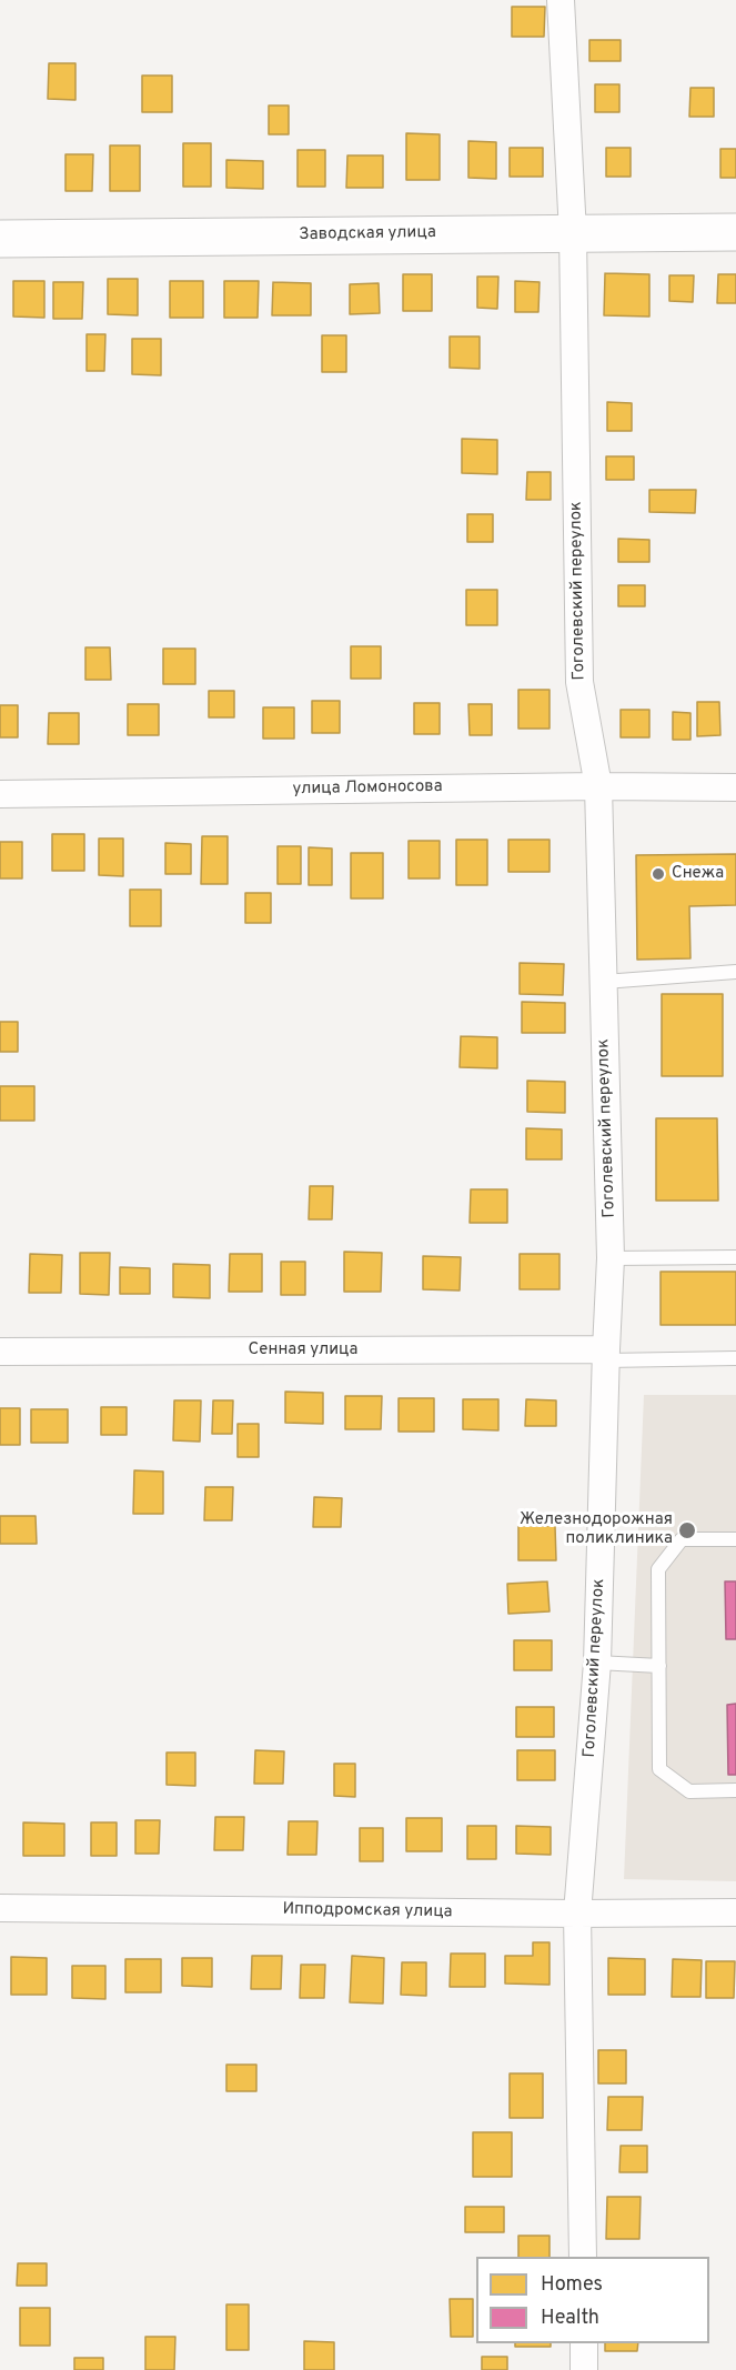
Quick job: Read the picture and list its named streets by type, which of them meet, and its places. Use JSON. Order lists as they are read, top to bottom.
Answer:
{
  "streets": {
    "main road": ["Заводская улица"],
    "street": [
      "Гоголевский переулок",
      "улица Ломоносова",
      "Сенная улица",
      "Ипподромская улица"
    ]
  },
  "crossings": [
    ["Заводская улица", "Гоголевский переулок"],
    ["Гоголевский переулок", "улица Ломоносова"],
    ["Гоголевский переулок", "Сенная улица"],
    ["Гоголевский переулок", "Ипподромская улица"]
  ],
  "places": ["Снежа", "Железнодорожная поликлиника"],
  "legend": ["Homes", "Health"]
}
